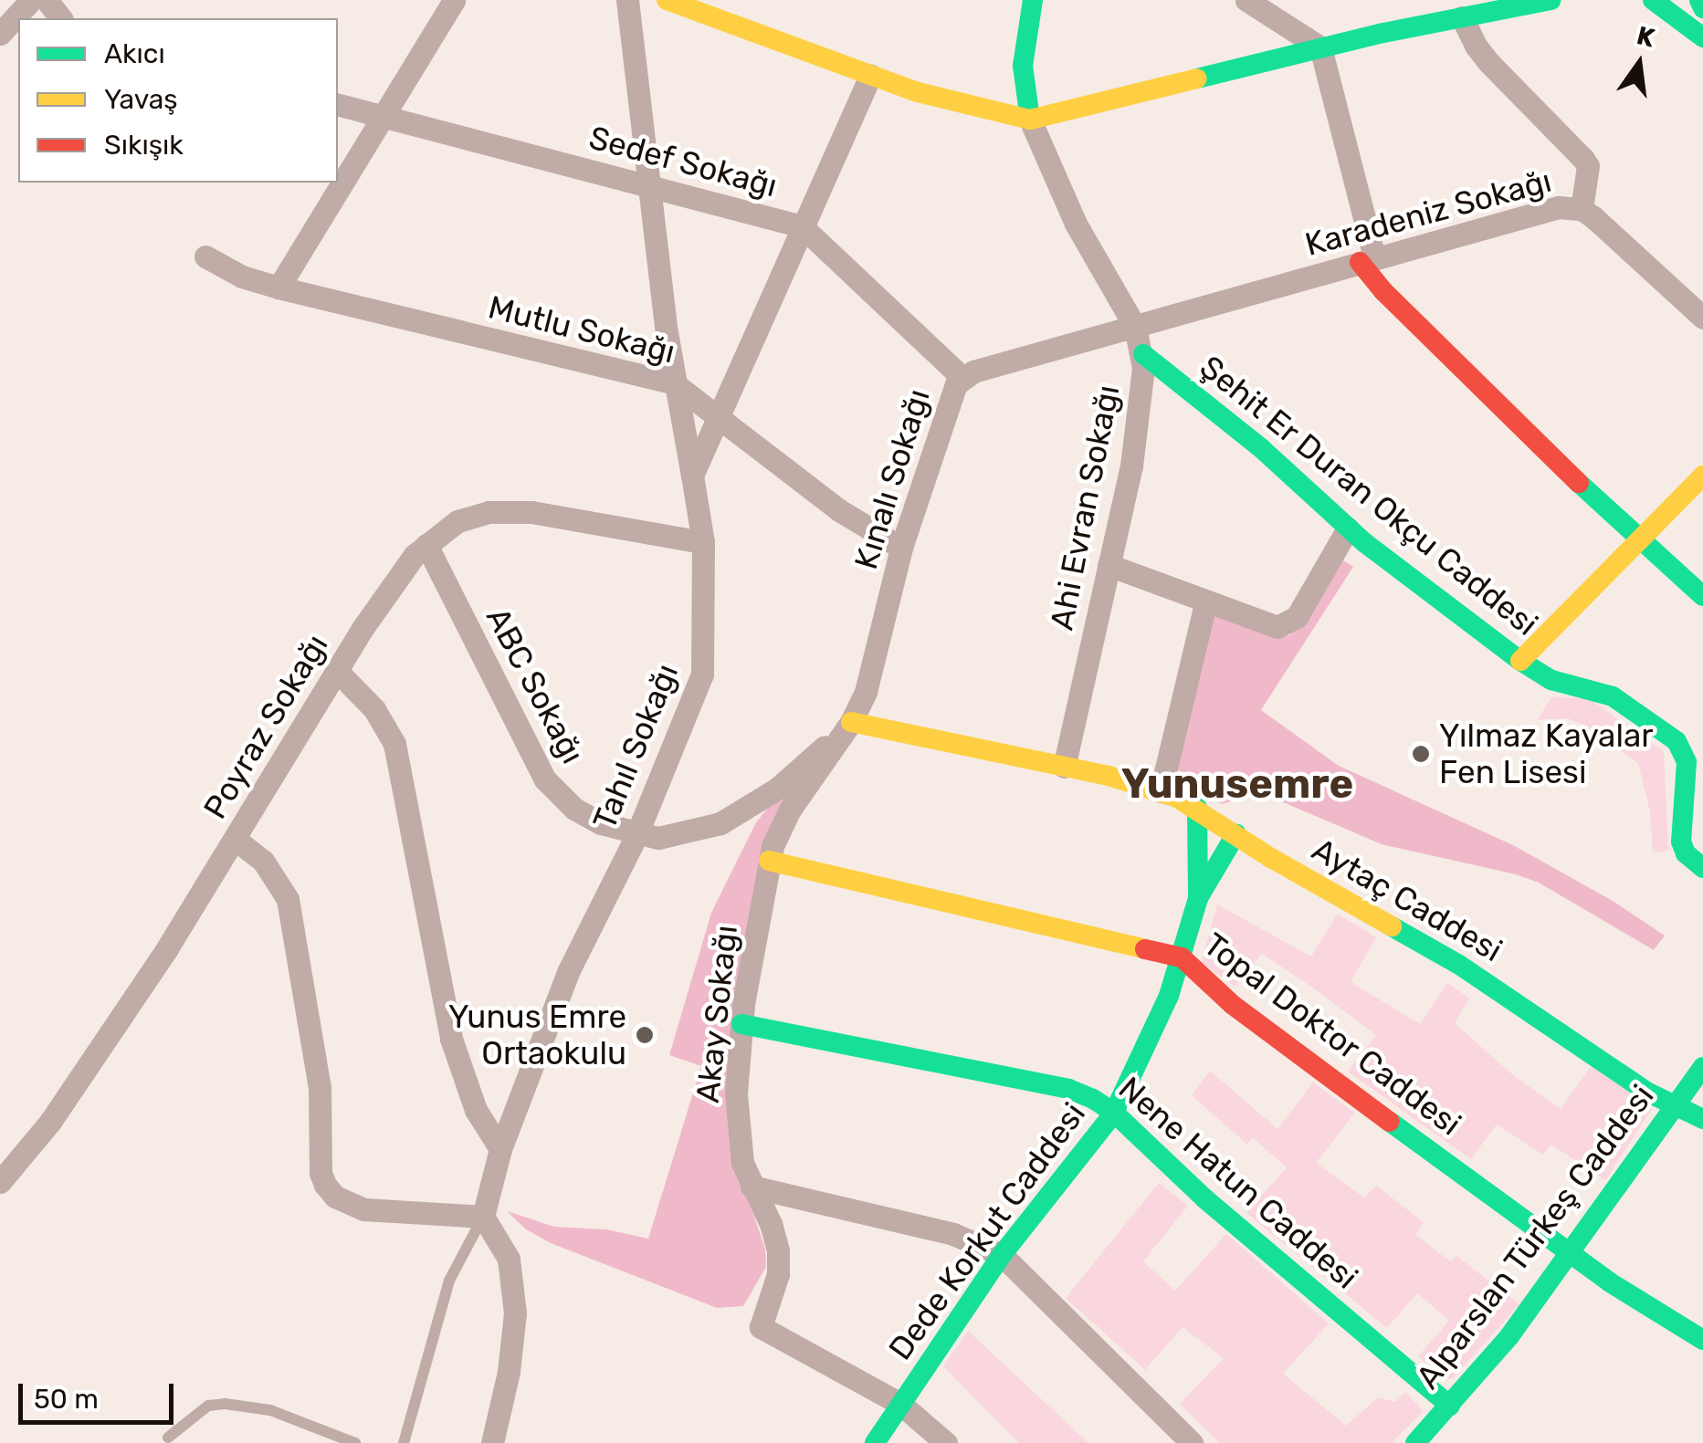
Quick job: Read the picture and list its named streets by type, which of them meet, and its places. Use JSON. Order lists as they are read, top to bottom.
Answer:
{
  "streets": {
    "street": [
      "Sedef Sokağı",
      "Karadeniz Sokağı",
      "Mutlu Sokağı",
      "Kınalı Sokağı",
      "Şehit Er Duran Okçu Caddesi",
      "Ahi Evran Sokağı",
      "ABC Sokağı",
      "Poyraz Sokağı",
      "Tahıl Sokağı",
      "Aytaç Caddesi",
      "Akay Sokağı",
      "Topal Doktor Caddesi",
      "Nene Hatun Caddesi",
      "Dede Korkut Caddesi",
      "Alparslan Türkeş Caddesi"
    ]
  },
  "crossings": [
    ["Sedef Sokağı", "Kınalı Sokağı"],
    ["Sedef Sokağı", "Tahıl Sokağı"],
    ["Karadeniz Sokağı", "Kınalı Sokağı"],
    ["Karadeniz Sokağı", "Ahi Evran Sokağı"],
    ["Mutlu Sokağı", "Kınalı Sokağı"],
    ["Mutlu Sokağı", "Tahıl Sokağı"],
    ["Kınalı Sokağı", "Ahi Evran Sokağı"],
    ["Kınalı Sokağı", "ABC Sokağı"],
    ["Kınalı Sokağı", "Aytaç Caddesi"],
    ["Kınalı Sokağı", "Akay Sokağı"],
    ["Şehit Er Duran Okçu Caddesi", "Ahi Evran Sokağı"],
    ["Ahi Evran Sokağı", "Aytaç Caddesi"],
    ["ABC Sokağı", "Poyraz Sokağı"],
    ["ABC Sokağı", "Tahıl Sokağı"],
    ["ABC Sokağı", "Aytaç Caddesi"],
    ["ABC Sokağı", "Akay Sokağı"],
    ["Poyraz Sokağı", "Tahıl Sokağı"],
    ["Aytaç Caddesi", "Akay Sokağı"],
    ["Aytaç Caddesi", "Dede Korkut Caddesi"],
    ["Aytaç Caddesi", "Alparslan Türkeş Caddesi"],
    ["Akay Sokağı", "Topal Doktor Caddesi"],
    ["Akay Sokağı", "Nene Hatun Caddesi"],
    ["Akay Sokağı", "Dede Korkut Caddesi"],
    ["Topal Doktor Caddesi", "Dede Korkut Caddesi"],
    ["Topal Doktor Caddesi", "Alparslan Türkeş Caddesi"],
    ["Nene Hatun Caddesi", "Dede Korkut Caddesi"],
    ["Nene Hatun Caddesi", "Alparslan Türkeş Caddesi"]
  ],
  "districts": ["Yunusemre"],
  "places": ["Yılmaz Kayalar Fen Lisesi", "Yunus Emre Ortaokulu"],
  "legend": ["Akıcı", "Yavaş", "Sıkışık"],
  "scale_bar": "50 m",
  "north": "top"
}
